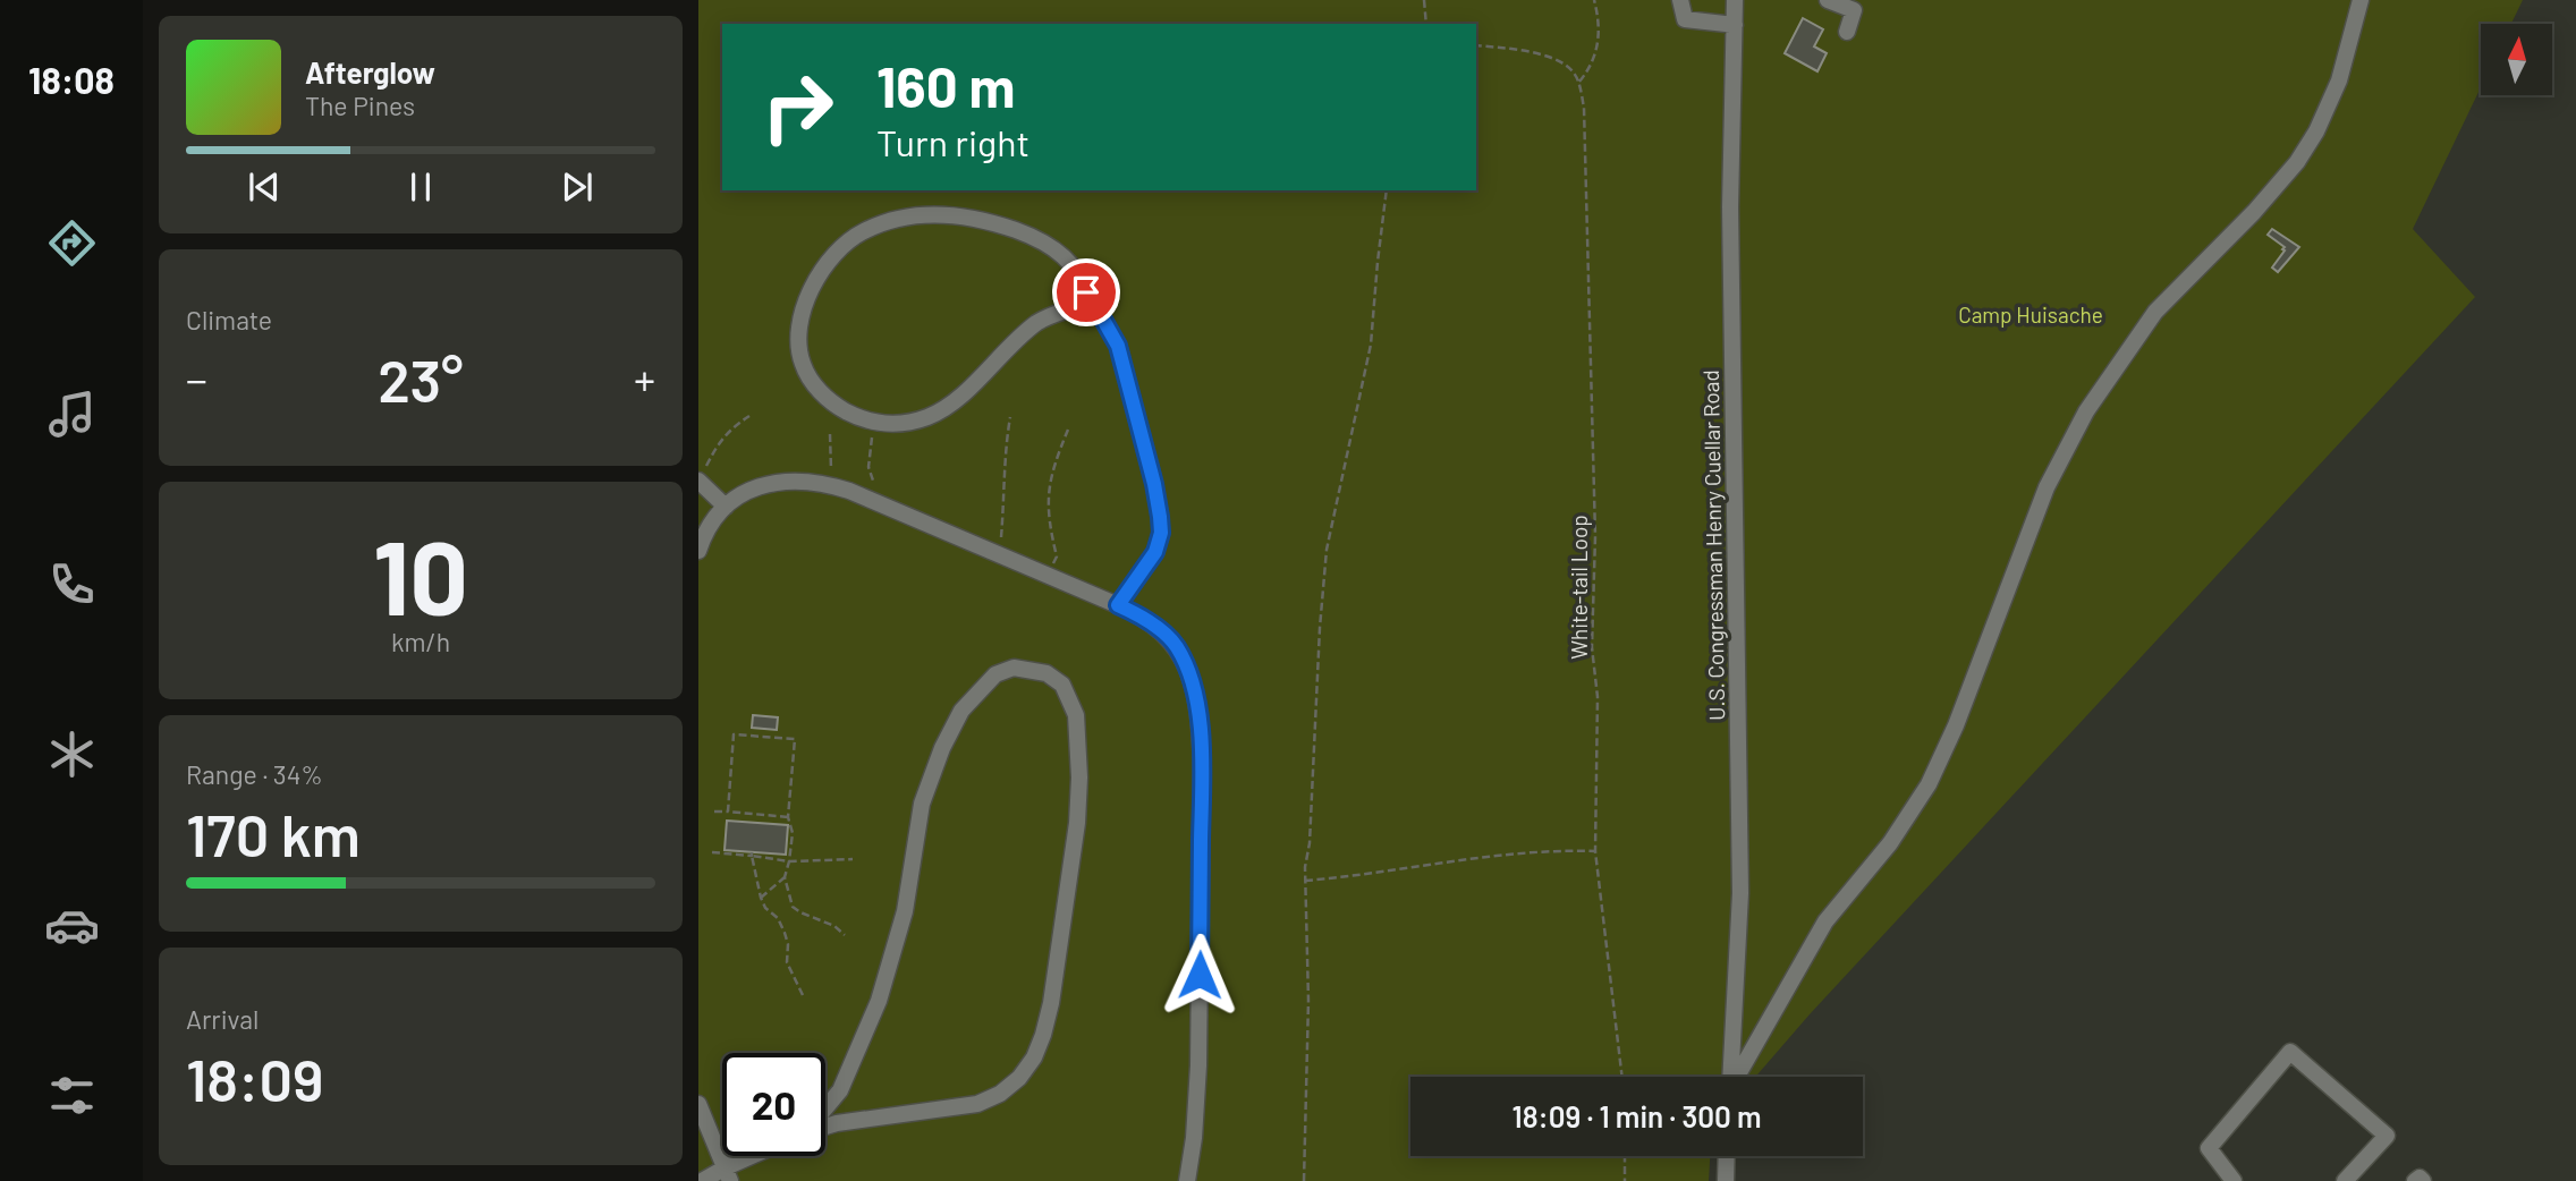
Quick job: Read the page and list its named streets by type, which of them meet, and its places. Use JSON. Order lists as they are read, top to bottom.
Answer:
{
  "streets": {
    "street": ["U.S. Congressman Henry Cuellar Road"],
    "path": ["White-tail Loop"]
  },
  "parks": ["Camp Huisache"],
  "north": "top",
  "page": {
    "tabs": "18:08",
    "turn": ["160 m", "Turn right"],
    "song": ["Afterglow", "The Pines"],
    "tile": [
      "Climate",
      ["10", "km/h"],
      ["Range · 34%", "170 km"],
      ["Arrival", "18:09"]
    ],
    "heat": ["−", "23°", "+"],
    "limit": "20",
    "trip": "18:09 · 1 min · 300 m"
  }
}
